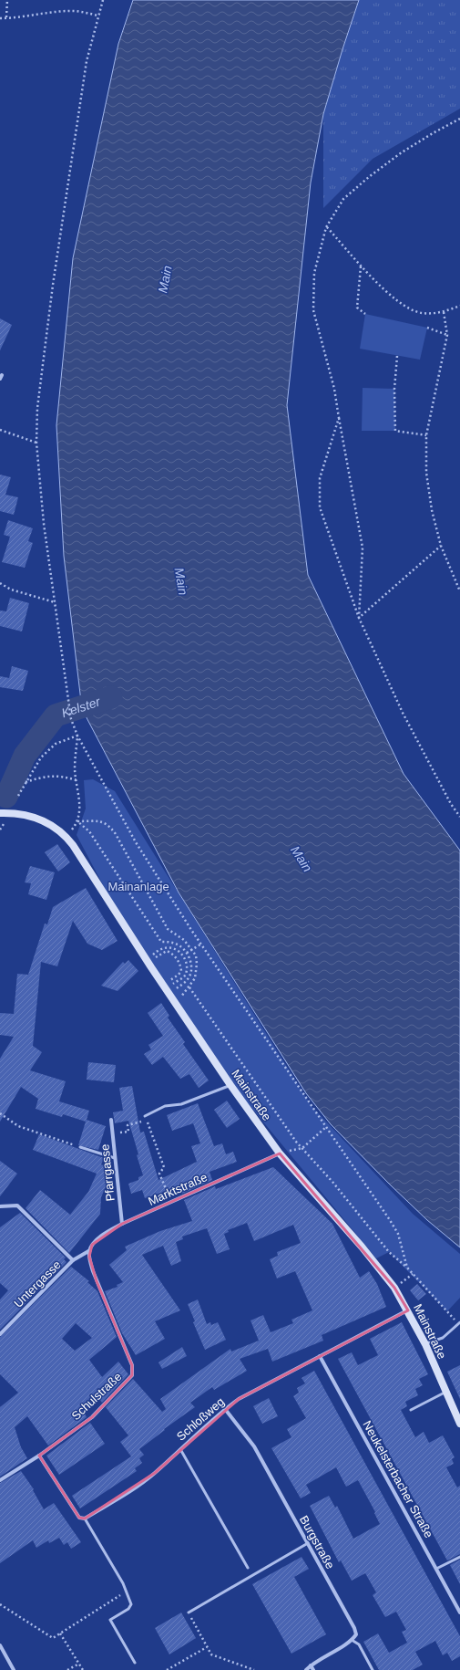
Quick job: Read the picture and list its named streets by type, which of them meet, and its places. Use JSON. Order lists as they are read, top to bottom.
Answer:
{
  "streets": {
    "street": [
      "Mainstraße",
      "Pfarrgasse",
      "Marktstraße",
      "Untergasse",
      "Schulstraße",
      "Schloßweg",
      "Neukelsterbacher Straße",
      "Burgstraße"
    ]
  },
  "crossings": [
    ["Mainstraße", "Marktstraße"],
    ["Mainstraße", "Schloßweg"],
    ["Pfarrgasse", "Marktstraße"],
    ["Marktstraße", "Untergasse"],
    ["Marktstraße", "Schulstraße"],
    ["Untergasse", "Schulstraße"],
    ["Schloßweg", "Neukelsterbacher Straße"],
    ["Schloßweg", "Burgstraße"]
  ],
  "water": ["Main", "Kelster"],
  "parks": ["Mainanlage"]
}
